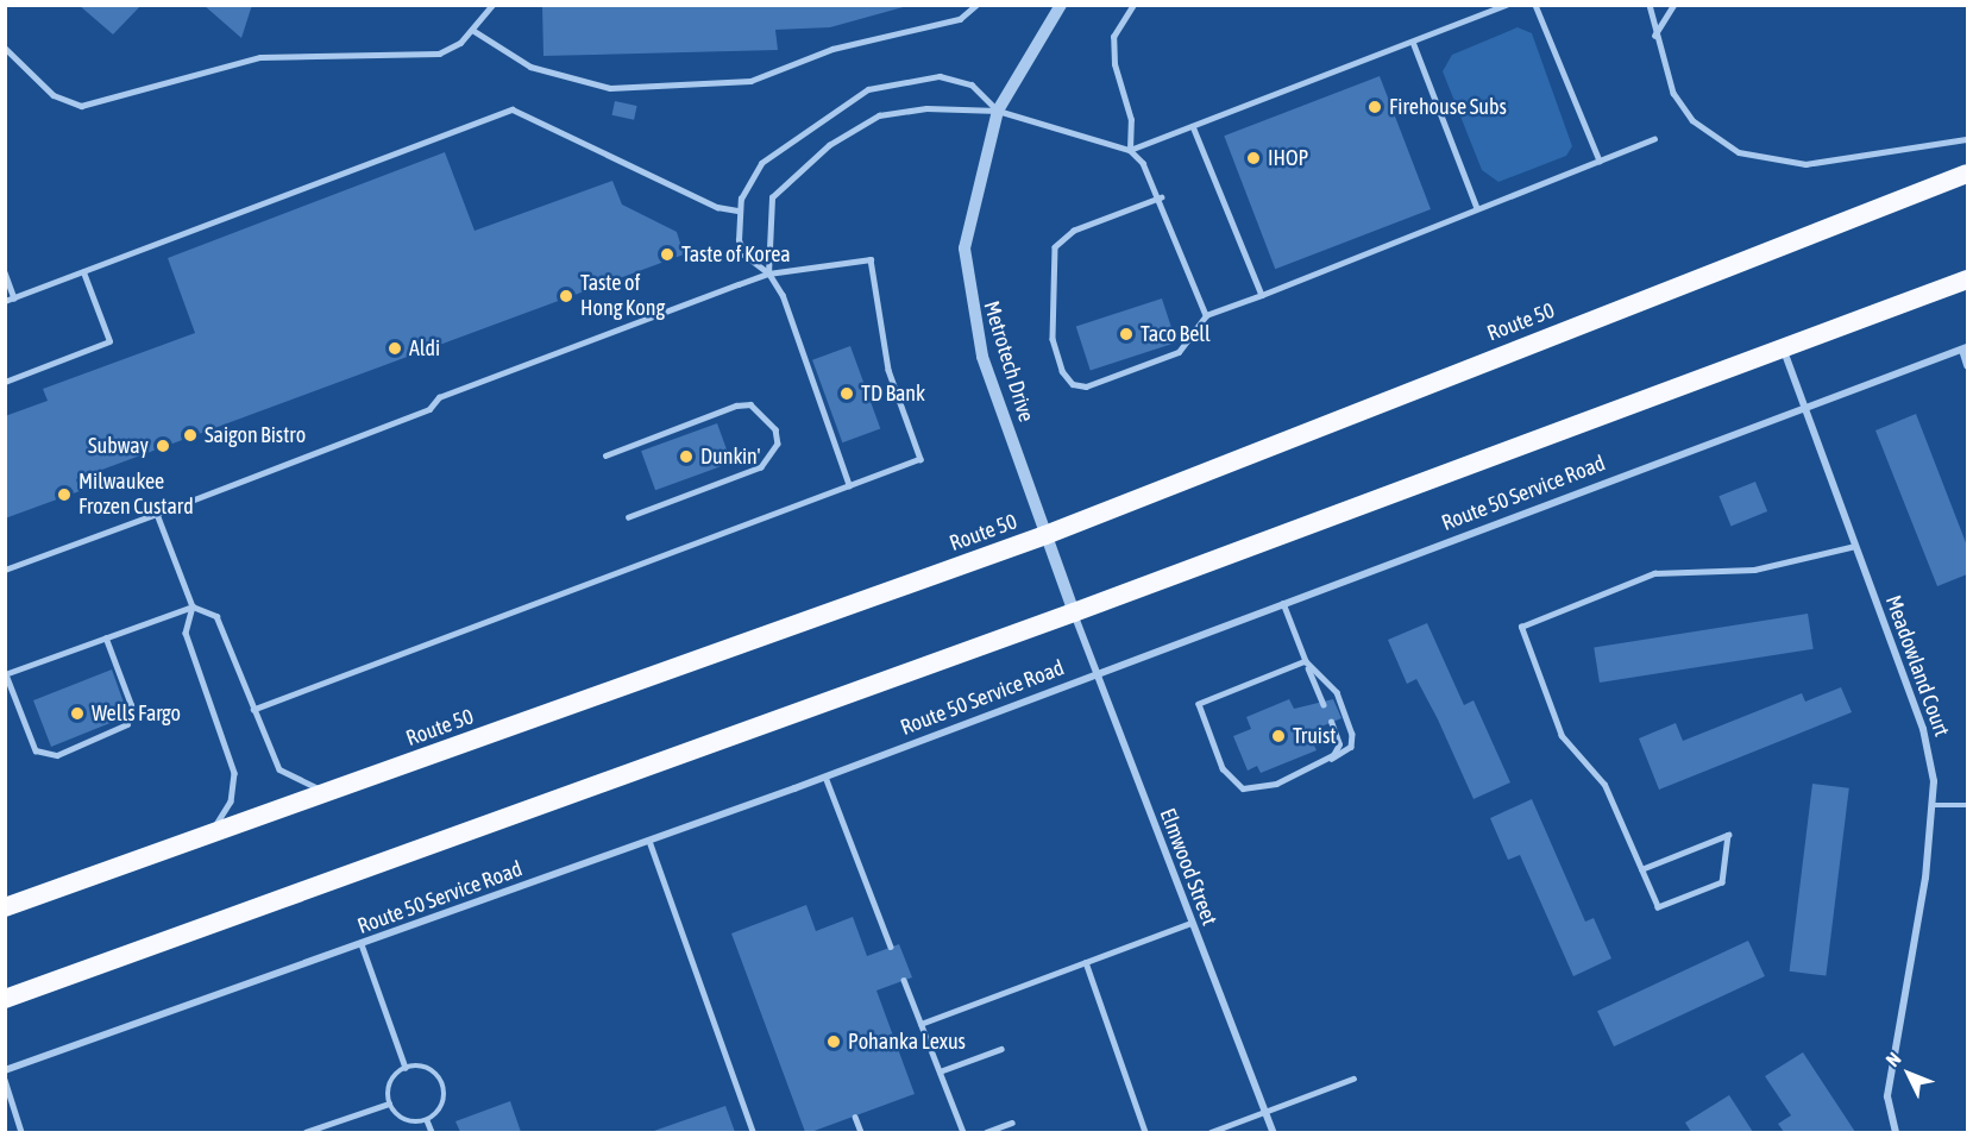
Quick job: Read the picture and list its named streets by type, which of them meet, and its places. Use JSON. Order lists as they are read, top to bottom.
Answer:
{
  "streets": {
    "highway": ["Route 50"],
    "street": [
      "Metrotech Drive",
      "Route 50 Service Road",
      "Meadowland Court",
      "Elmwood Street"
    ]
  },
  "crossings": [
    ["Route 50", "Metrotech Drive"],
    ["Metrotech Drive", "Elmwood Street"],
    ["Route 50 Service Road", "Meadowland Court"],
    ["Route 50 Service Road", "Elmwood Street"]
  ],
  "places": [
    "Firehouse Subs",
    "IHOP",
    "Taste of Korea",
    "Taste of Hong Kong",
    "Taco Bell",
    "Aldi",
    "TD Bank",
    "Saigon Bistro",
    "Subway",
    "Dunkin'",
    "Milwaukee Frozen Custard",
    "Wells Fargo",
    "Truist",
    "Pohanka Lexus"
  ],
  "north": "top left"
}
